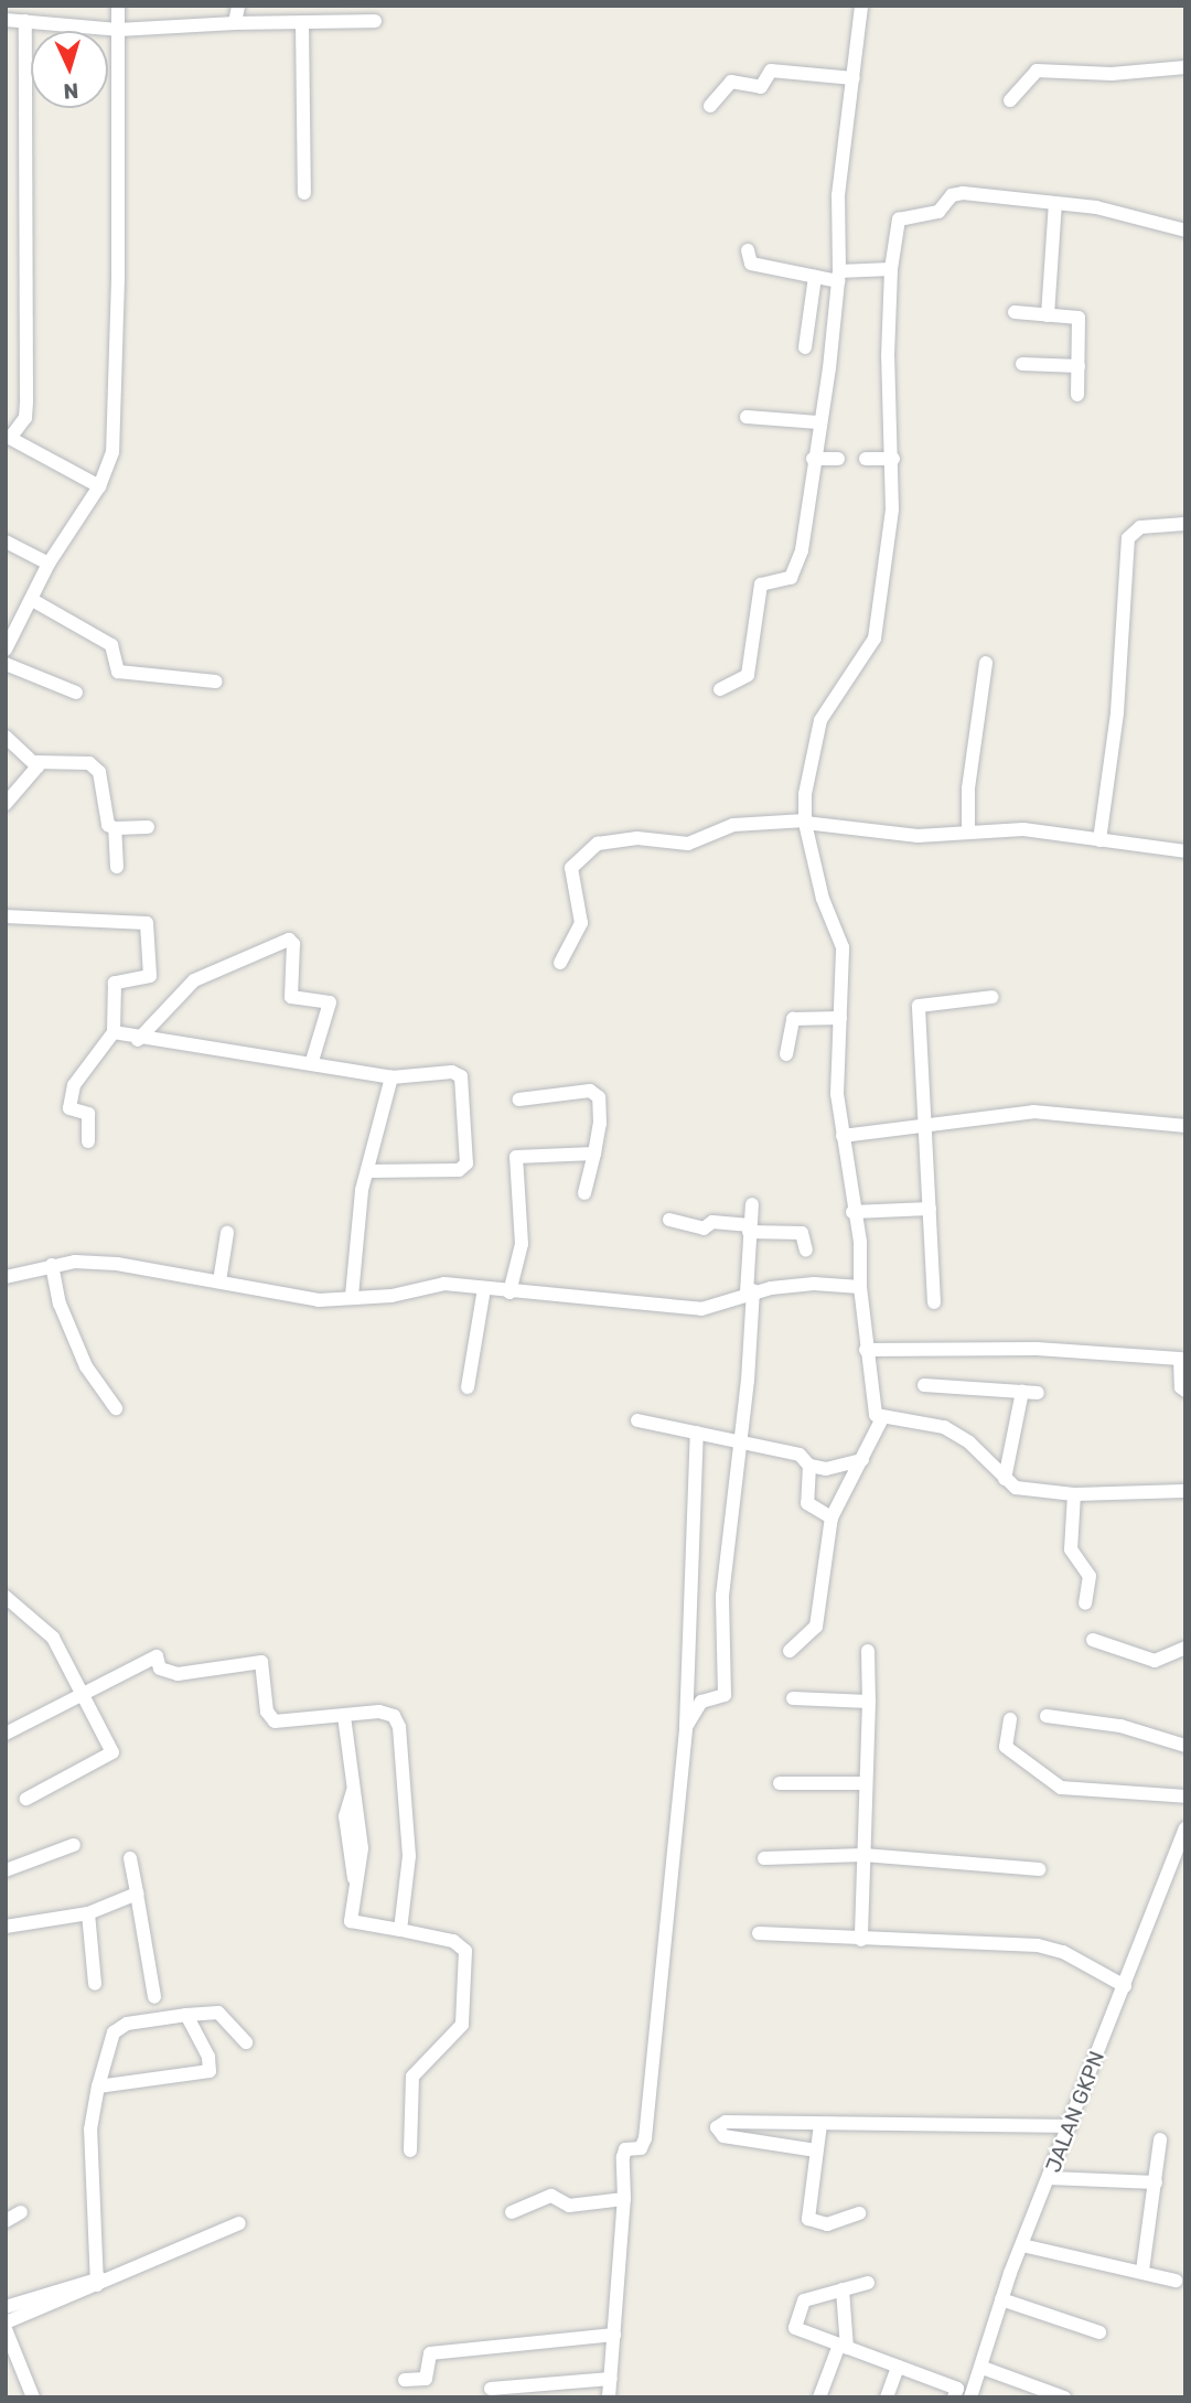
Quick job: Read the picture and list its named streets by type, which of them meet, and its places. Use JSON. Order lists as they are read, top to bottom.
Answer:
{
  "streets": {
    "street": ["JALAN GKPN"]
  },
  "north": "bottom"
}
